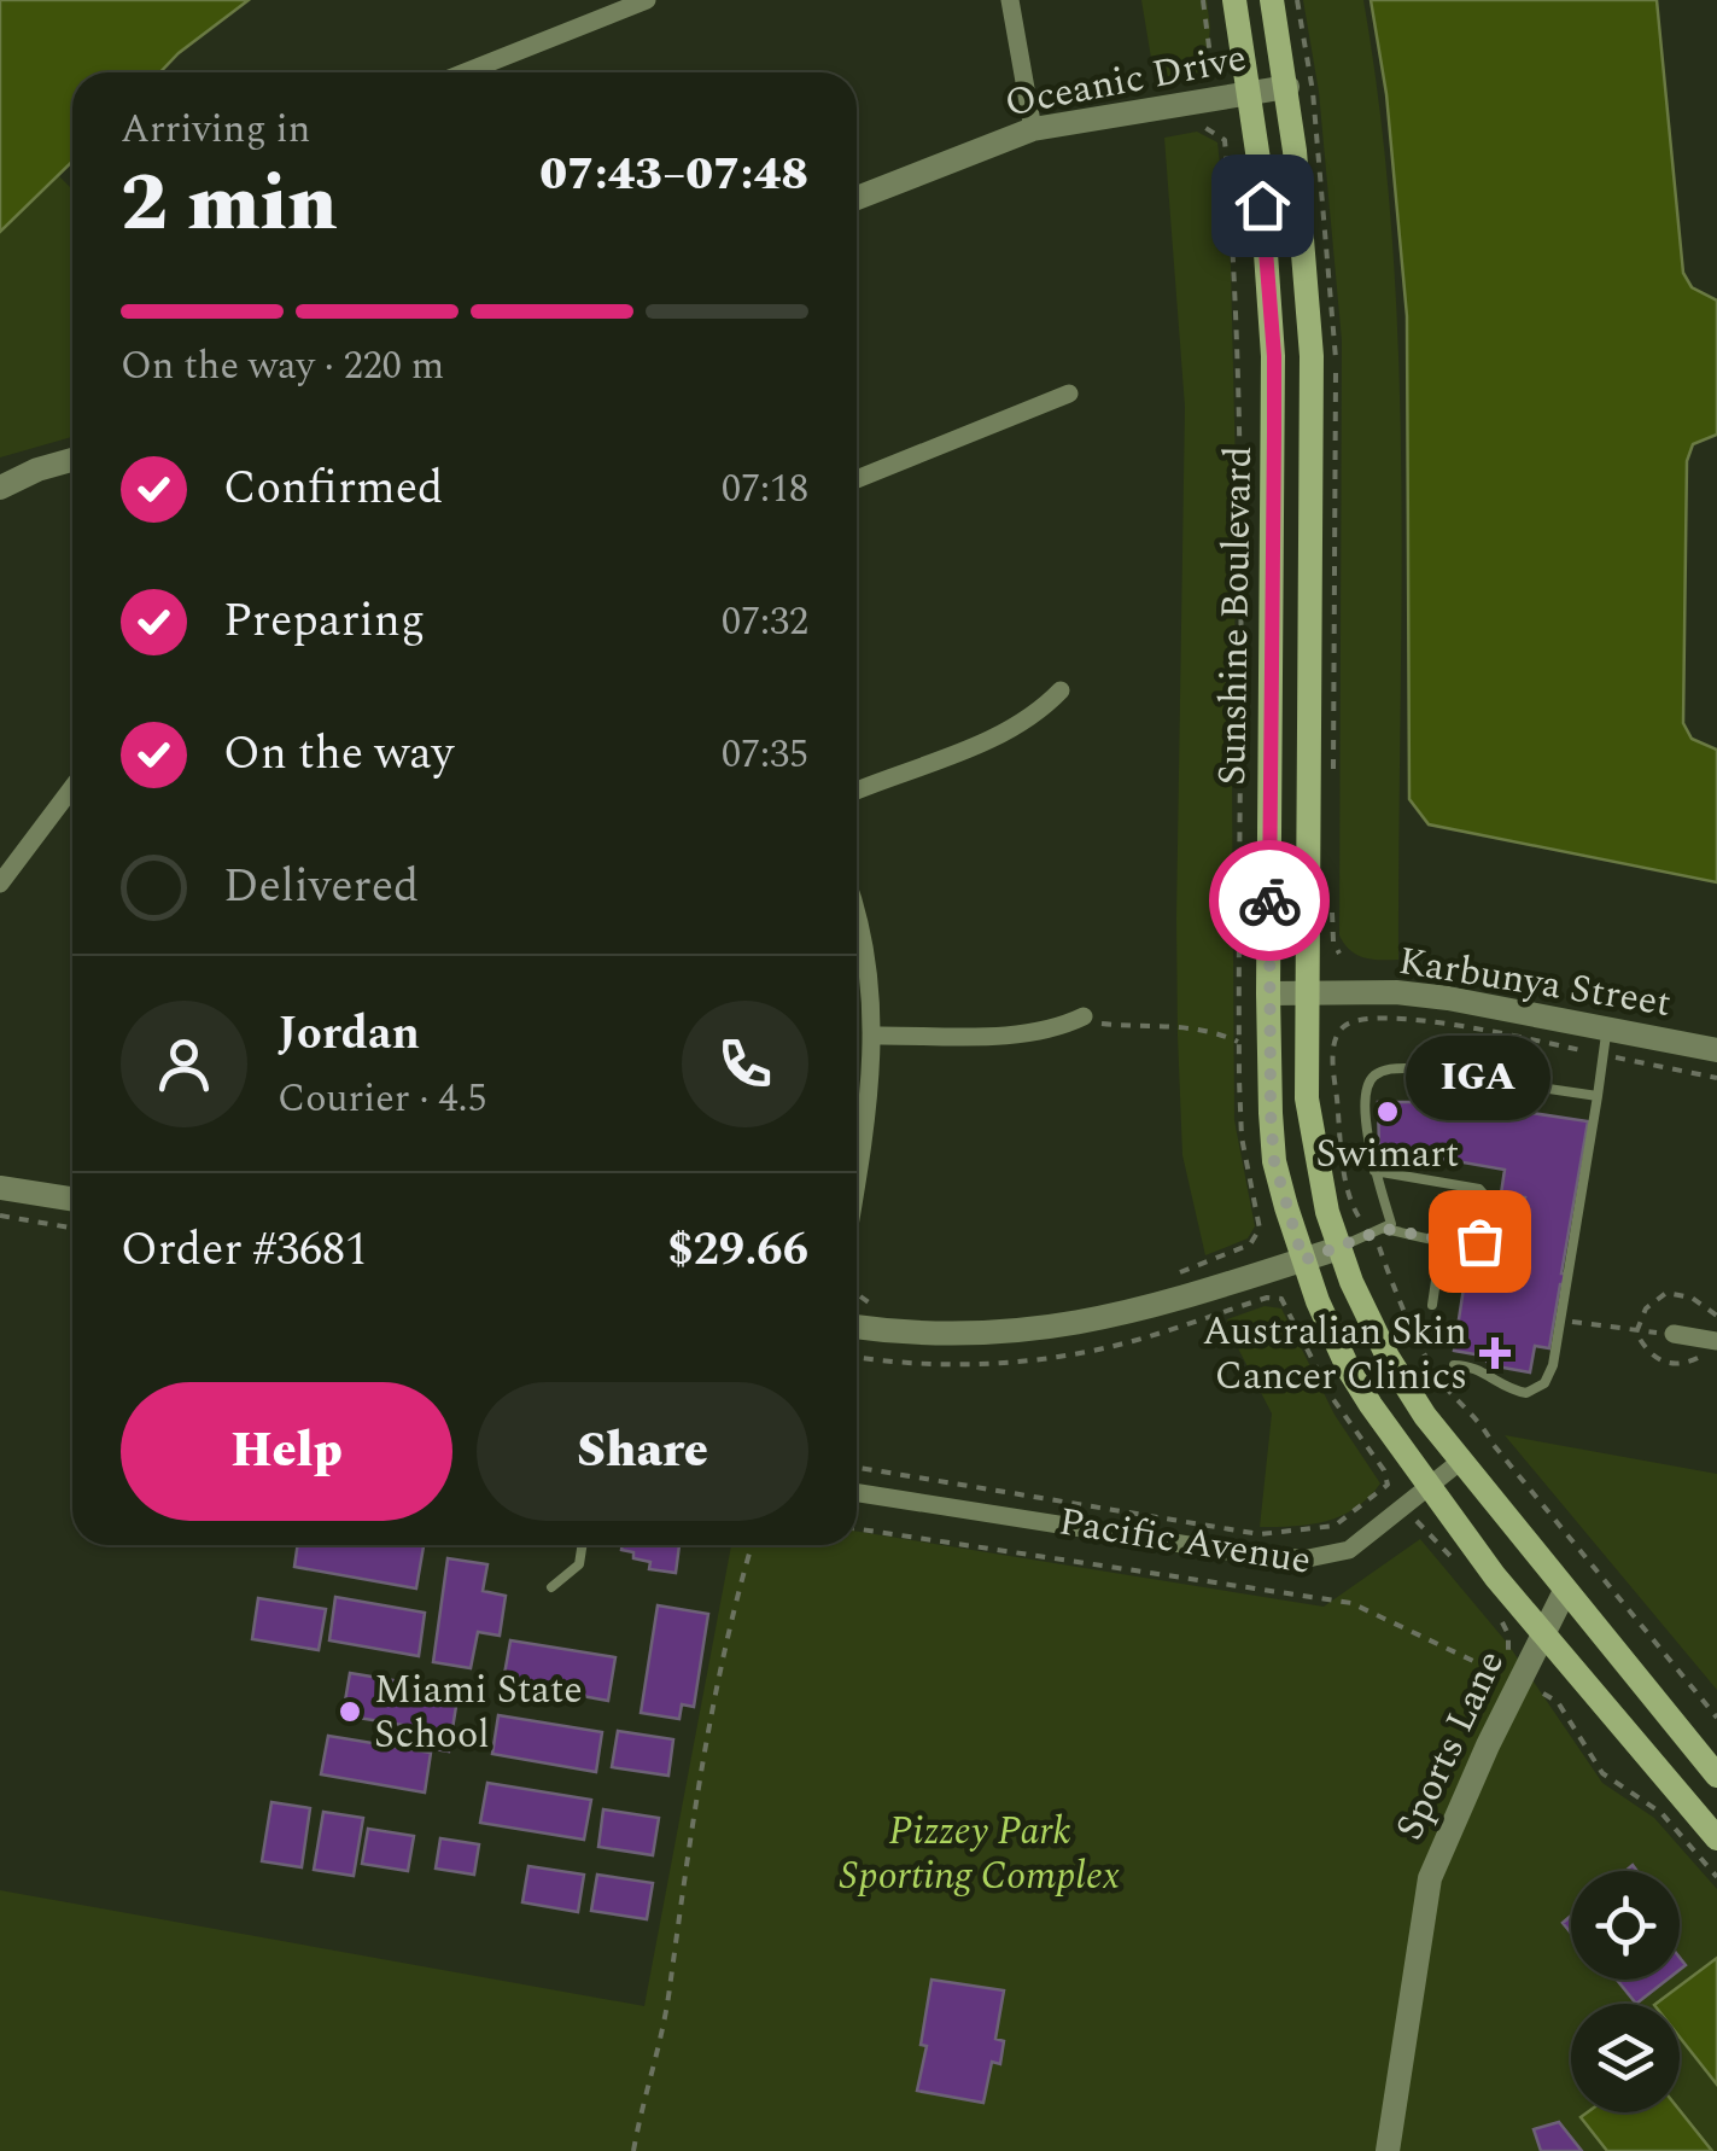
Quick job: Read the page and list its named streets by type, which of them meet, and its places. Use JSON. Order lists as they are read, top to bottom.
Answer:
{
  "streets": {
    "main road": ["Sunshine Boulevard"],
    "street": [
      "Oceanic Drive",
      "Karbunya Street",
      "Pacific Avenue",
      "Sports Lane"
    ]
  },
  "crossings": [
    ["Oceanic Drive", "Sunshine Boulevard"],
    ["Sunshine Boulevard", "Karbunya Street"],
    ["Sunshine Boulevard", "Pacific Avenue"]
  ],
  "parks": ["Pizzey Park Sporting Complex"],
  "places": {
    "other": ["Swimart", "IGA", "Miami State School"],
    "health": ["Australian Skin Cancer Clinics"]
  },
  "page": {
    "heading": ["2 min", "Arriving in", "07:43–07:48"],
    "panel": [
      "Jordan",
      "Courier · 4.5",
      "Order #3681",
      "$29.66"
    ],
    "bar": "On the way · 220 m",
    "list": [
      ["Confirmed", "07:18"],
      ["Preparing", "07:32"],
      ["On the way", "07:35"],
      "Delivered"
    ],
    "bubble": "IGA",
    "buttons": ["Help", "Share"]
  }
}
